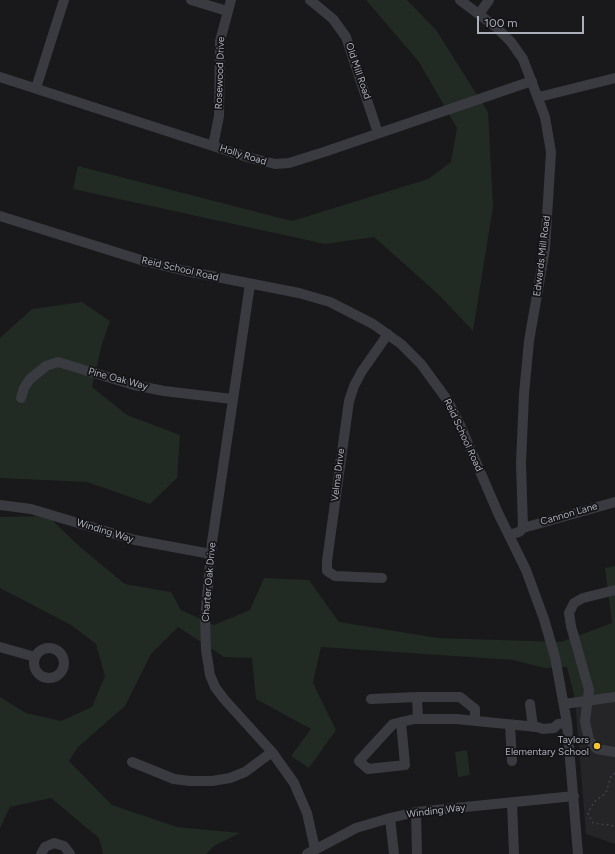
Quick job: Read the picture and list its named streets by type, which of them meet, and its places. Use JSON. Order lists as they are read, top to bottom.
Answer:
{
  "streets": {
    "street": [
      "Old Mill Road",
      "Rosewood Drive",
      "Holly Road",
      "Edwards Mill Road",
      "Reid School Road",
      "Pine Oak Way",
      "Velma Drive",
      "Cannon Lane",
      "Winding Way",
      "Charter Oak Drive"
    ]
  },
  "crossings": [
    ["Old Mill Road", "Holly Road"],
    ["Rosewood Drive", "Holly Road"],
    ["Holly Road", "Edwards Mill Road"],
    ["Edwards Mill Road", "Cannon Lane"],
    ["Reid School Road", "Velma Drive"],
    ["Reid School Road", "Winding Way"],
    ["Reid School Road", "Charter Oak Drive"],
    ["Pine Oak Way", "Charter Oak Drive"],
    ["Winding Way", "Charter Oak Drive"]
  ],
  "places": ["Taylors Elementary School"],
  "scale_bar": "100 m"
}
